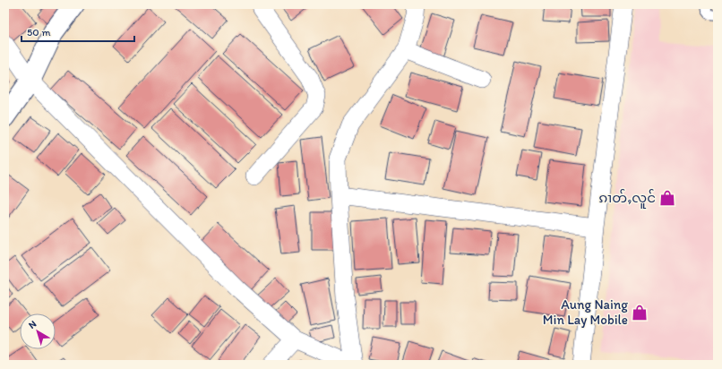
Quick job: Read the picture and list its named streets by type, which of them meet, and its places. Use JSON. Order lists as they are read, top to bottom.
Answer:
{
  "places": {
    "shop": ["ၵၢတ်ႇလူင်", "Aung Naing Min Lay Mobile"]
  },
  "scale_bar": "50 m",
  "north": "top left"
}
